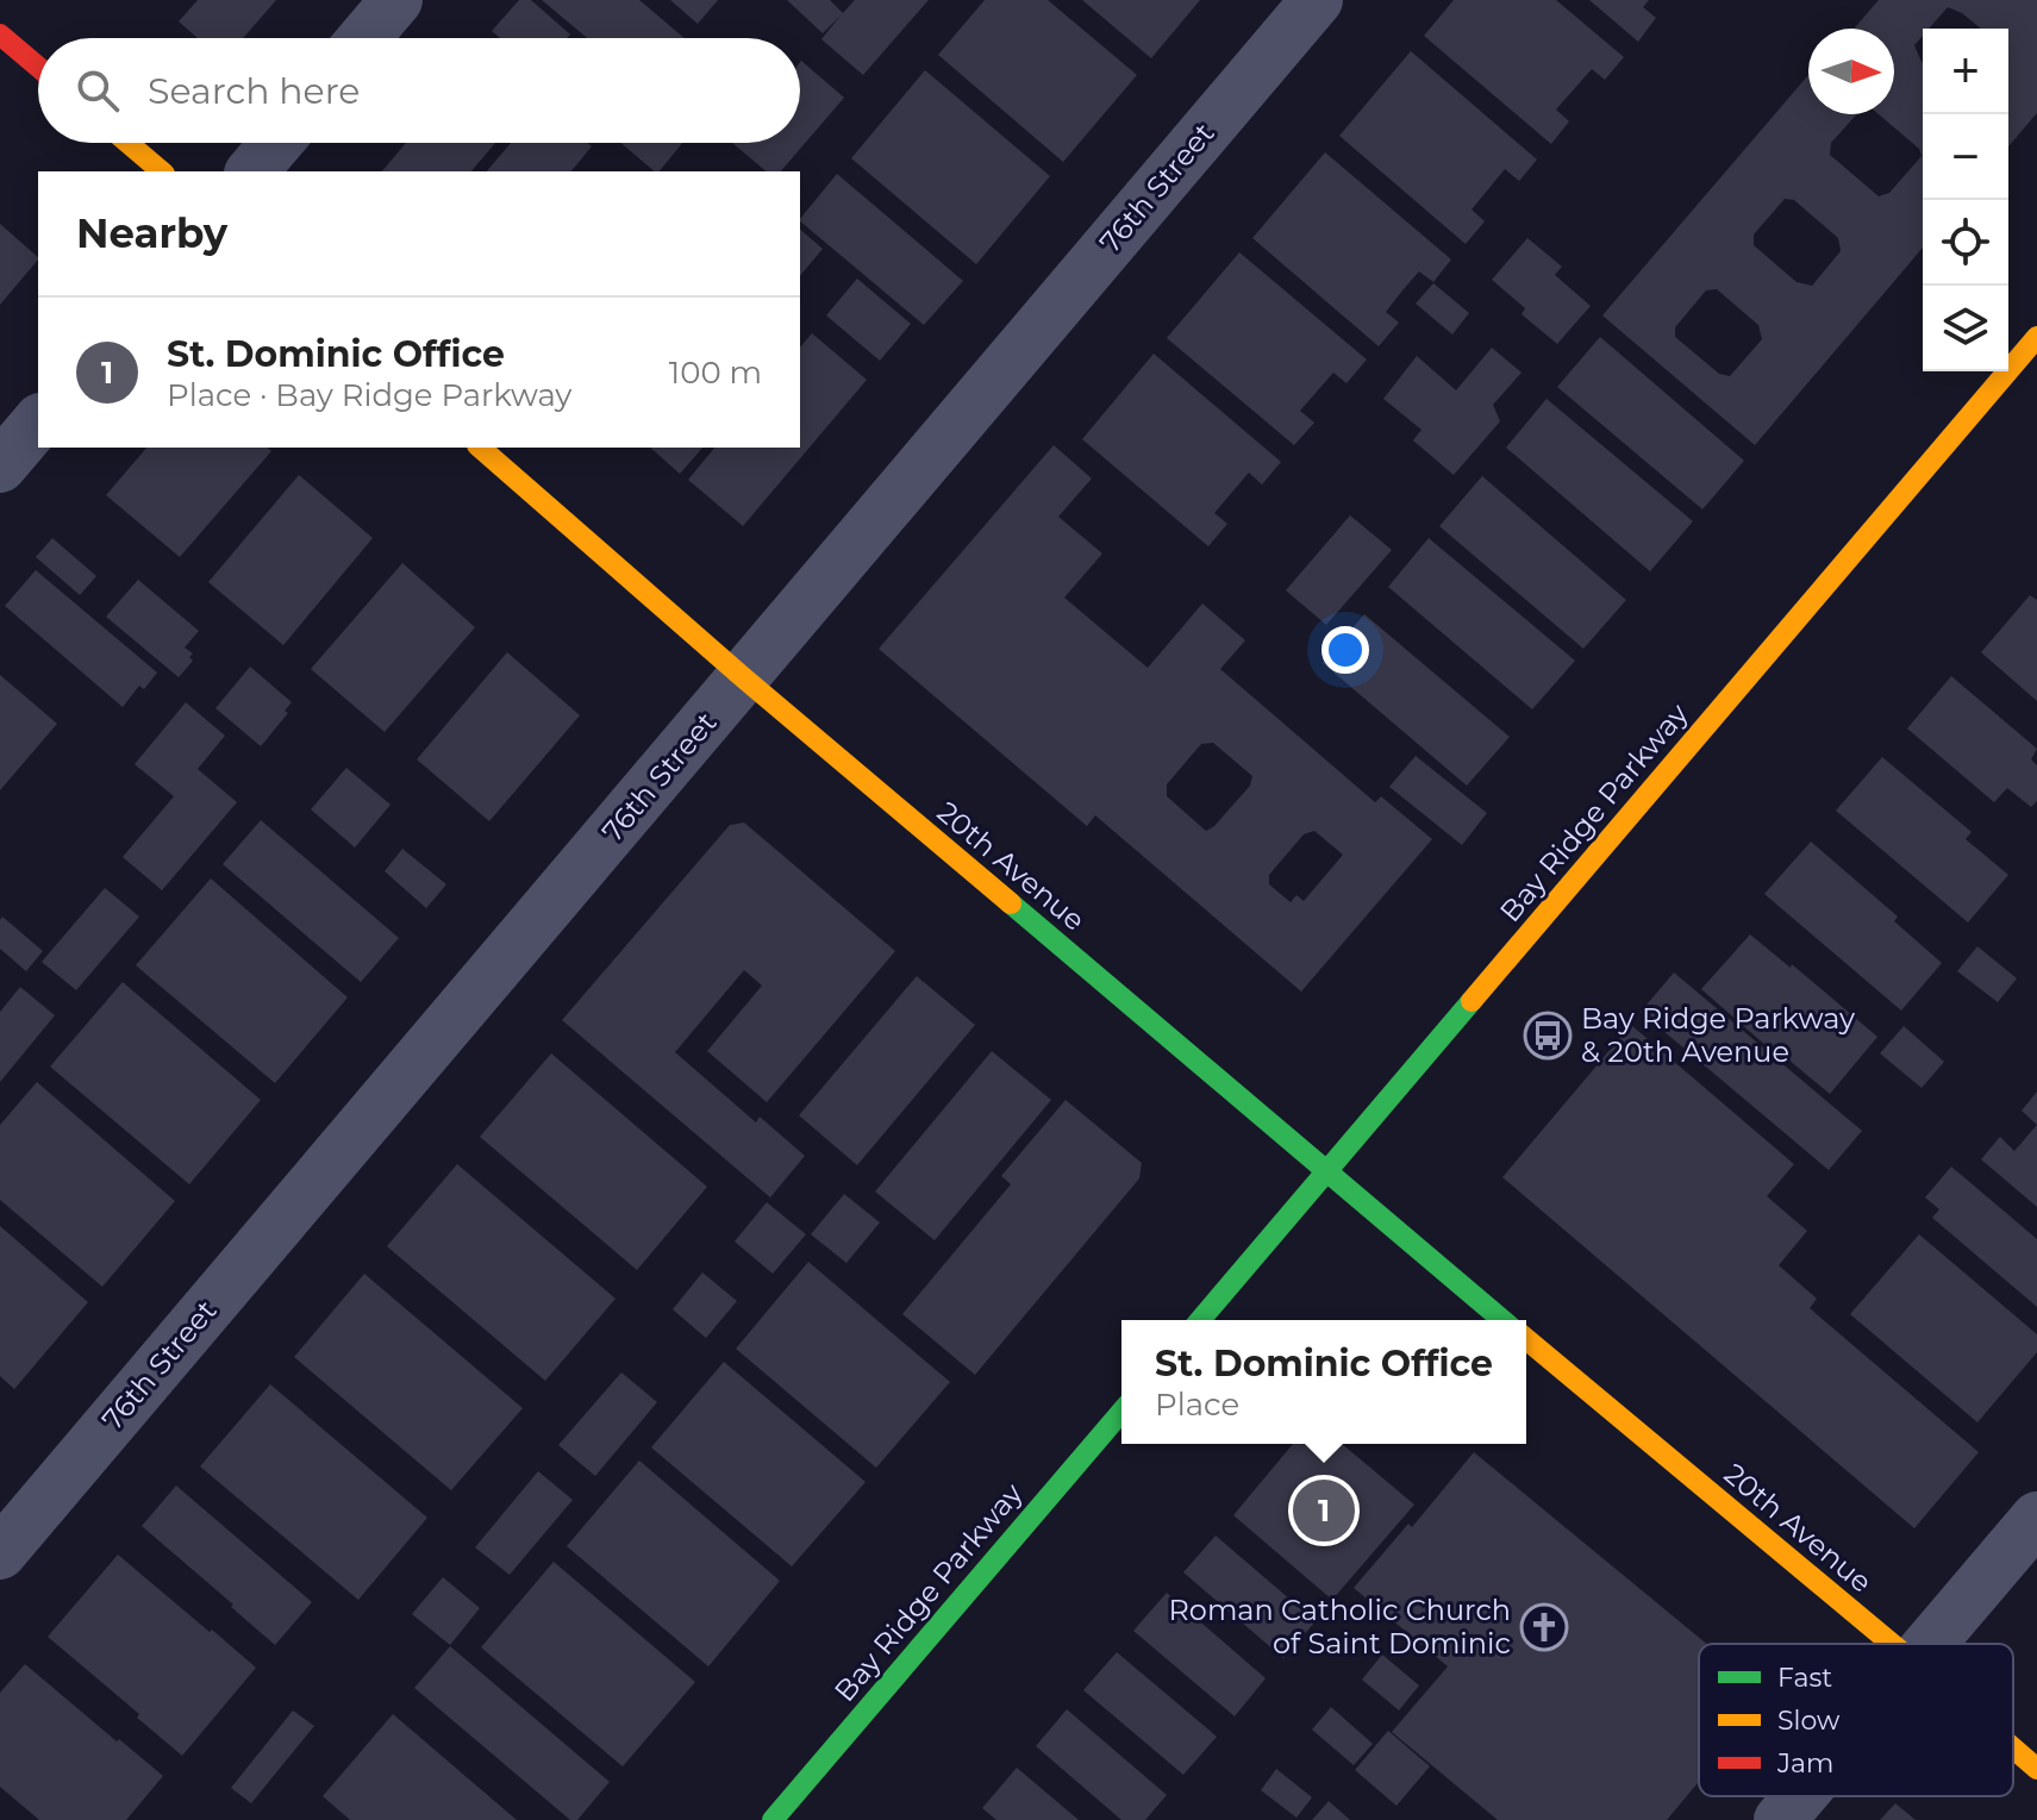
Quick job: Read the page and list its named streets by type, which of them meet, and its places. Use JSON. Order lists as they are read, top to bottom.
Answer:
{
  "streets": {
    "street": ["76th Street", "Bay Ridge Parkway", "20th Avenue"]
  },
  "crossings": [
    ["76th Street", "20th Avenue"],
    ["Bay Ridge Parkway", "20th Avenue"]
  ],
  "places": {
    "bus stop": ["Bay Ridge Parkway & 20th Avenue"],
    "church": ["Roman Catholic Church of Saint Dominic"]
  },
  "legend": ["Fast", "Slow", "Jam"],
  "north": "right",
  "page": {
    "map_buttons": ["+", "−"],
    "search": "Search here",
    "heading": "Nearby",
    "list": [
      {
        "mark": "1",
        "name": "St. Dominic Office",
        "note": "Place · Bay Ridge Parkway",
        "value": "100 m"
      }
    ],
    "popup": ["St. Dominic Office", "Place"],
    "pins": "1"
  }
}
